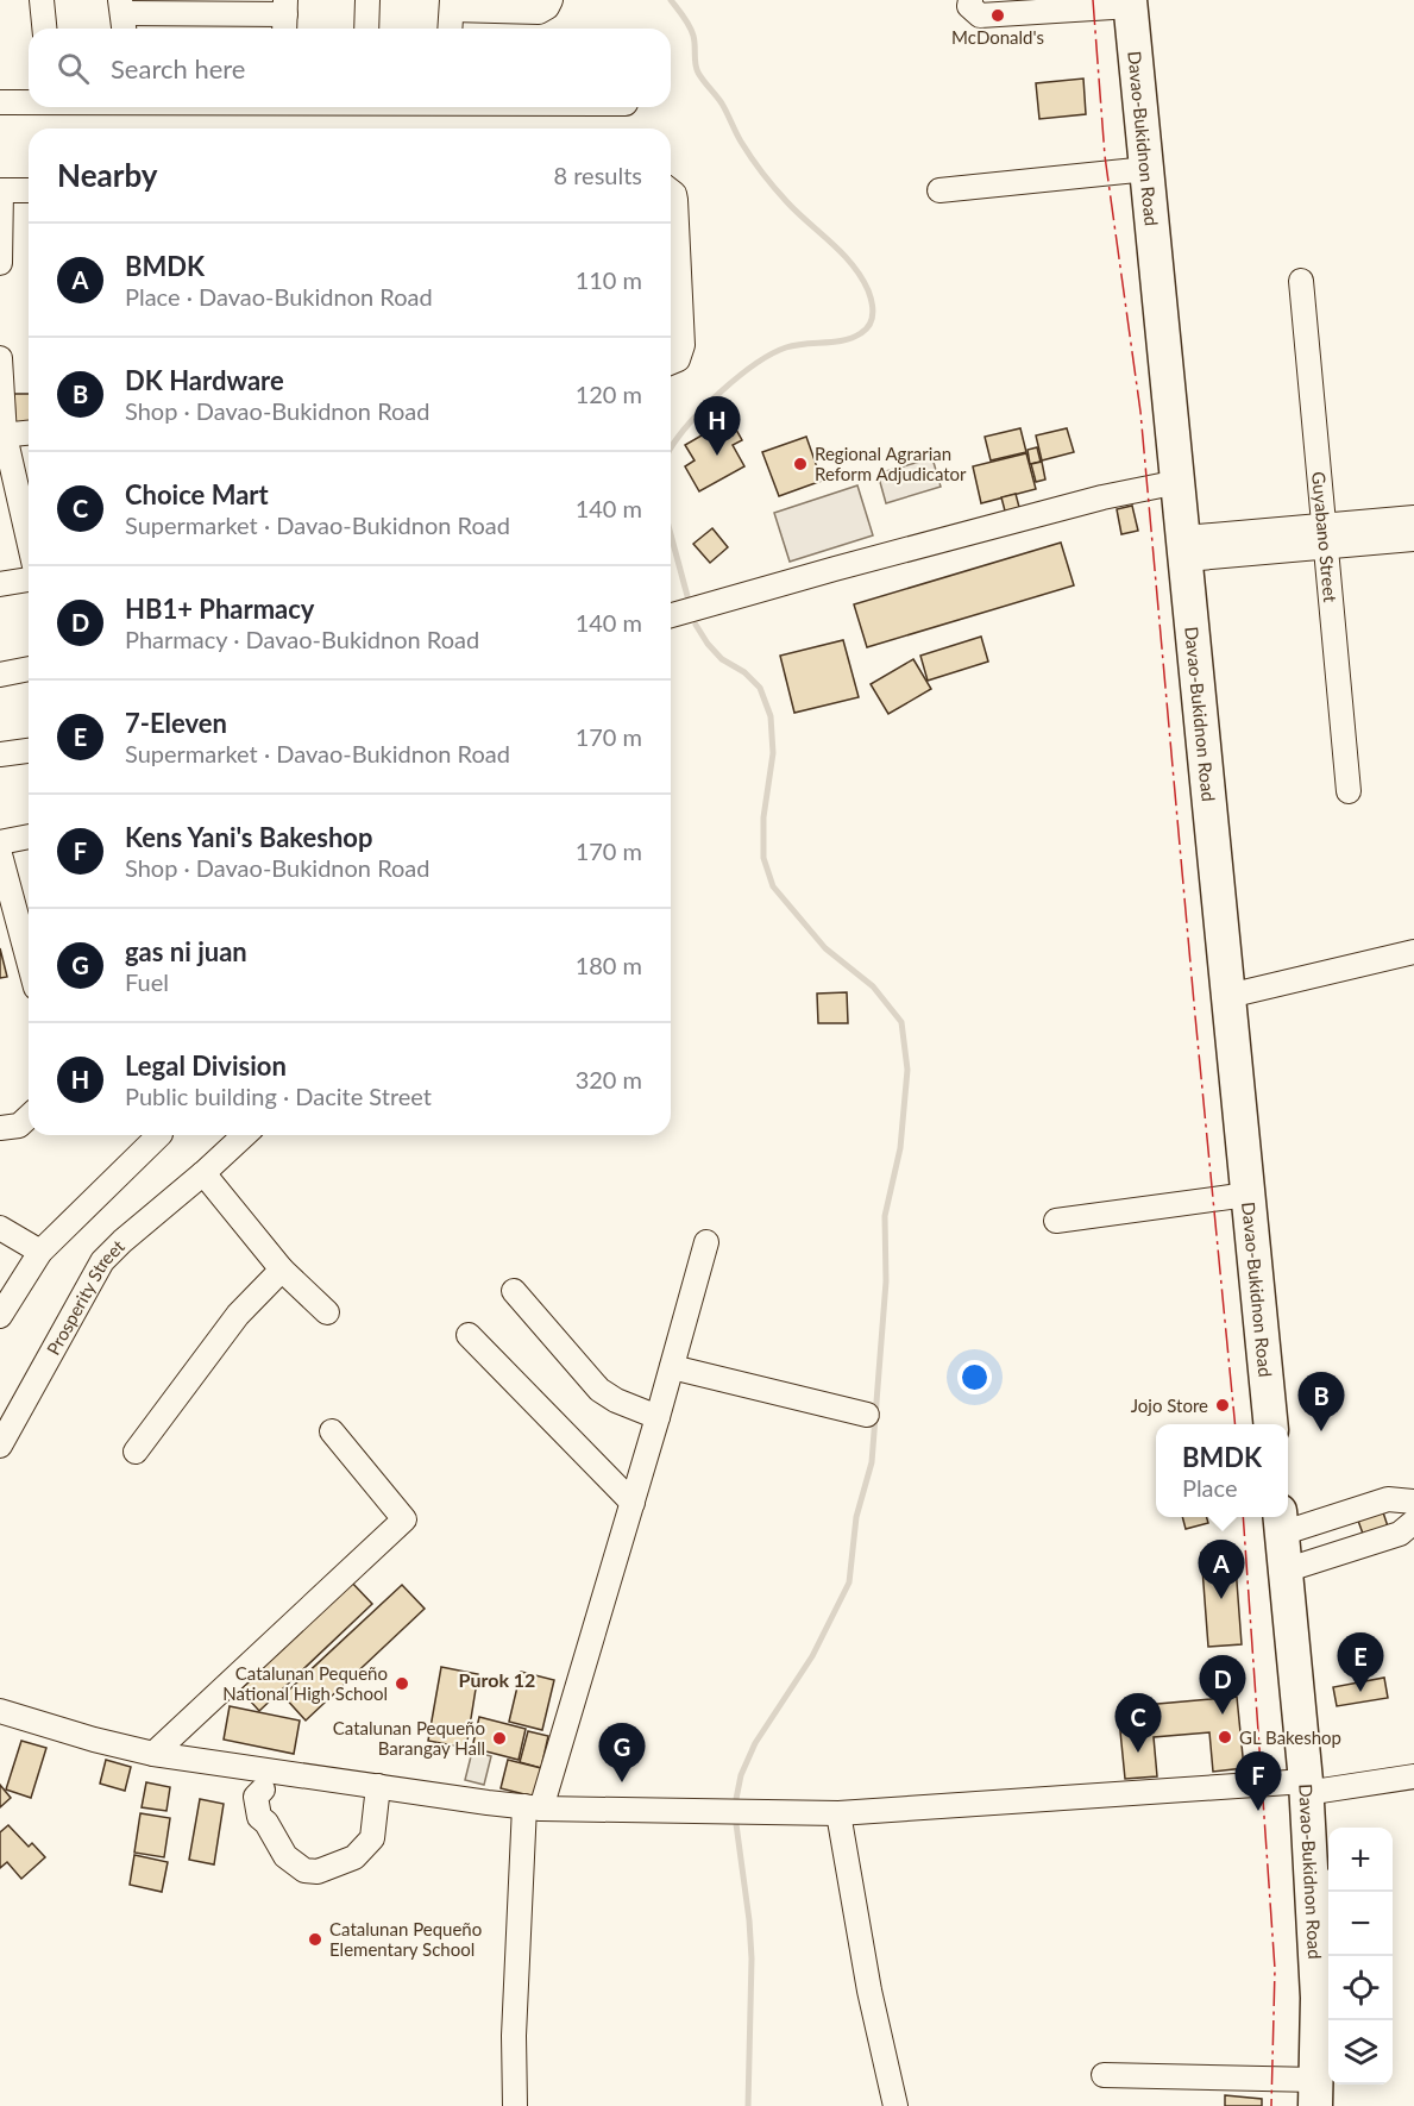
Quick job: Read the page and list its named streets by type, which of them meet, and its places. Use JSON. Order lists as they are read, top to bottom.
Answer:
{
  "streets": {
    "highway": ["Davao-Bukidnon Road"],
    "street": ["Guyabano Street", "Prosperity Street"]
  },
  "districts": ["Purok 12"],
  "places": [
    "McDonald's",
    "Regional Agrarian Reform Adjudicator",
    "Jojo Store",
    "Catalunan Pequeño National High School",
    "GL Bakeshop",
    "Catalunan Pequeño Barangay Hall",
    "Catalunan Pequeño Elementary School"
  ],
  "page": {
    "search": "Search here",
    "heading": ["Nearby", "8 results"],
    "list": [
      {
        "mark": "A",
        "name": "BMDK",
        "note": "Place · Davao-Bukidnon Road",
        "value": "110 m"
      },
      {
        "mark": "B",
        "name": "DK Hardware",
        "note": "Shop · Davao-Bukidnon Road",
        "value": "120 m"
      },
      {
        "mark": "C",
        "name": "Choice Mart",
        "note": "Supermarket · Davao-Bukidnon Road",
        "value": "140 m"
      },
      {
        "mark": "D",
        "name": "HB1+ Pharmacy",
        "note": "Pharmacy · Davao-Bukidnon Road",
        "value": "140 m"
      },
      {
        "mark": "E",
        "name": "7-Eleven",
        "note": "Supermarket · Davao-Bukidnon Road",
        "value": "170 m"
      },
      {
        "mark": "F",
        "name": "Kens Yani's Bakeshop",
        "note": "Shop · Davao-Bukidnon Road",
        "value": "170 m"
      },
      {
        "mark": "G",
        "name": "gas ni juan",
        "note": "Fuel",
        "value": "180 m"
      },
      {
        "mark": "H",
        "name": "Legal Division",
        "note": "Public building · Dacite Street",
        "value": "320 m"
      }
    ],
    "pins": [
      "H",
      "B",
      "A",
      "E",
      "D",
      "C",
      "G",
      "F"
    ],
    "popup": ["BMDK", "Place"],
    "map_buttons": ["+", "−"]
  }
}
